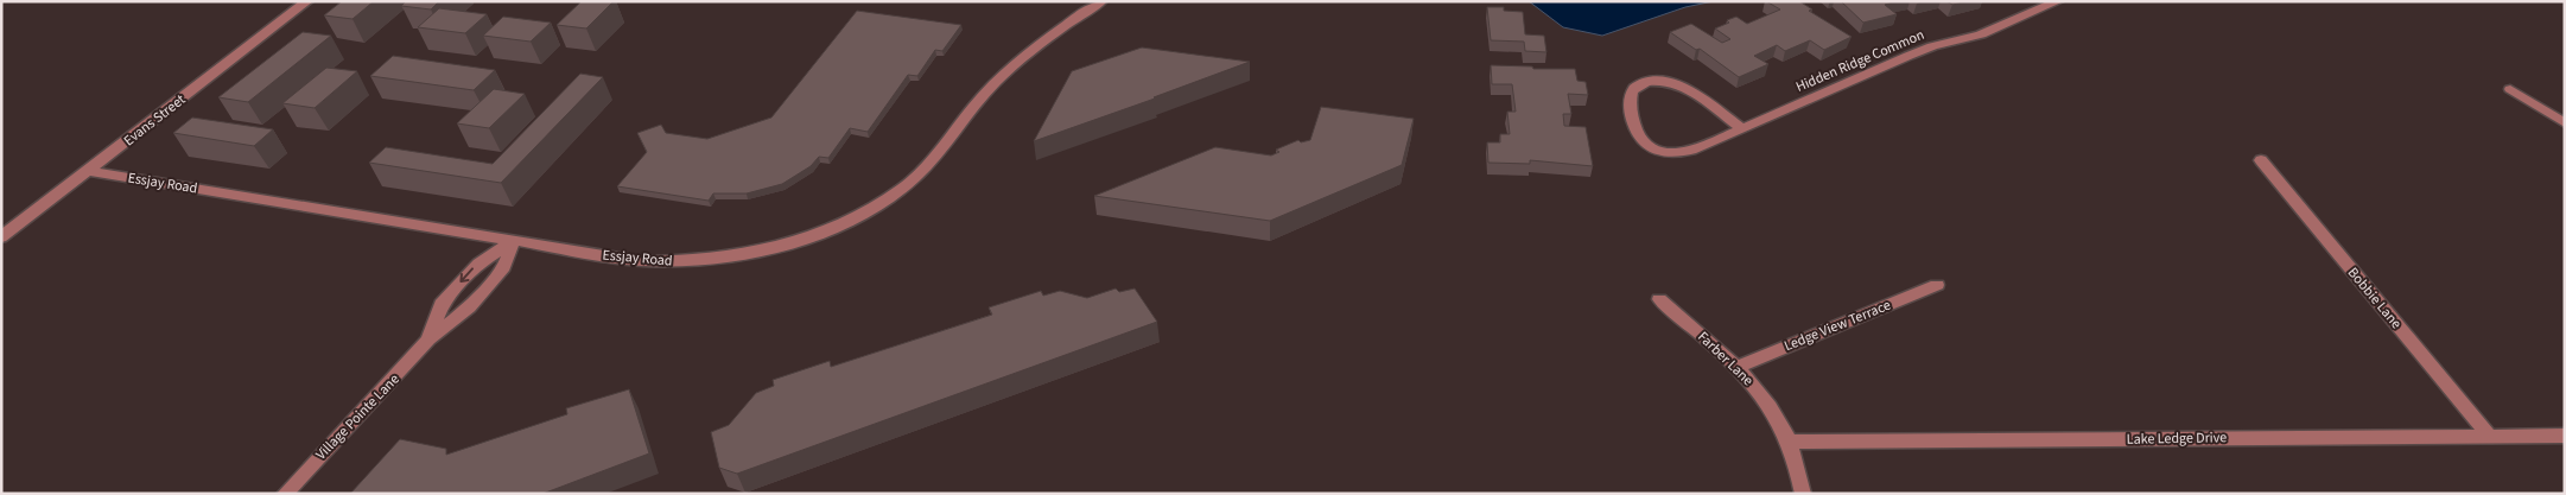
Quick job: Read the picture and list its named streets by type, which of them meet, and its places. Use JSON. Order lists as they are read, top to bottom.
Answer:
{
  "streets": {
    "street": [
      "Hidden Ridge Common",
      "Evans Street",
      "Essjay Road",
      "Bobbie Lane",
      "Ledge View Terrace",
      "Farber Lane",
      "Village Pointe Lane",
      "Lake Ledge Drive"
    ]
  },
  "crossings": [
    ["Evans Street", "Essjay Road"],
    ["Essjay Road", "Village Pointe Lane"],
    ["Bobbie Lane", "Lake Ledge Drive"],
    ["Ledge View Terrace", "Farber Lane"],
    ["Farber Lane", "Lake Ledge Drive"]
  ]
}
